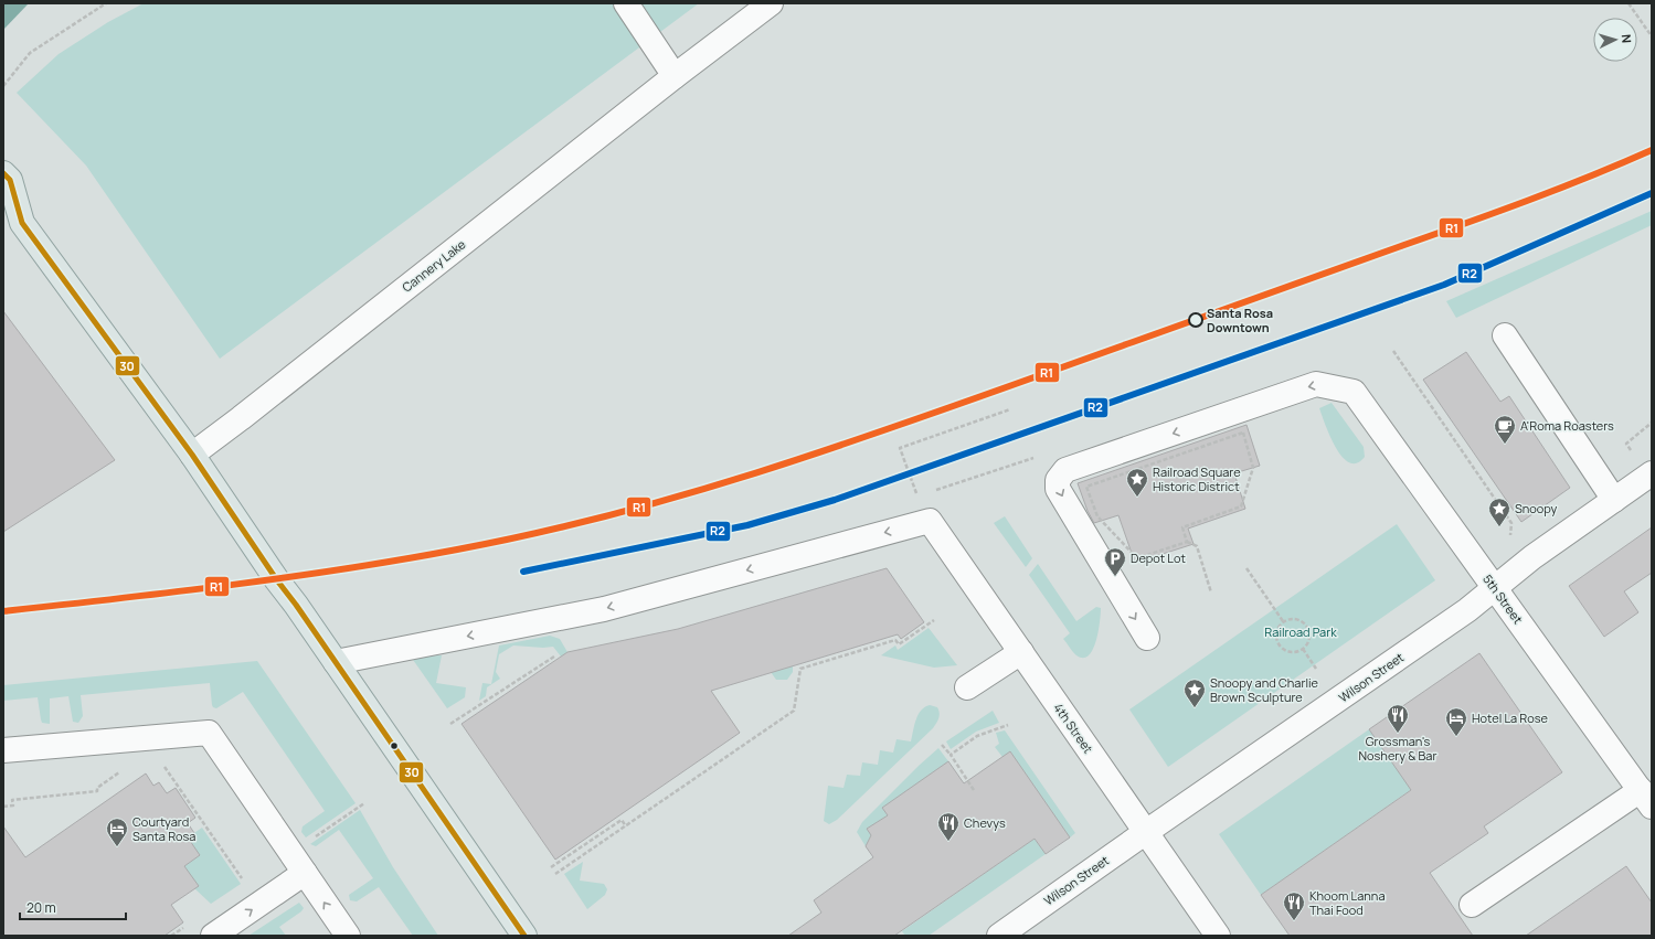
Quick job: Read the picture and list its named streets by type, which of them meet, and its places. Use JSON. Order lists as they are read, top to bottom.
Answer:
{
  "streets": {
    "street": [
      "Cannery Lake",
      "5th Street",
      "Wilson Street",
      "4th Street"
    ]
  },
  "crossings": [
    ["5th Street", "Wilson Street"],
    ["Wilson Street", "4th Street"]
  ],
  "one_way": ["4th Street"],
  "parks": ["Railroad Park"],
  "places": {
    "other": ["Santa Rosa Downtown"],
    "cafe": ["A'Roma Roasters"],
    "place": ["Railroad Square Historic District", "Snoopy", "Snoopy and Charlie Brown Sculpture"],
    "parking": ["Depot Lot"],
    "restaurant": ["Grossman's Noshery & Bar", "Chevys", "Khoom Lanna Thai Food"],
    "hotel": ["Hotel La Rose", "Courtyard Santa Rosa"]
  },
  "lines": ["transit line R1", "transit line 30", "transit line R2"],
  "scale_bar": "20 m",
  "north": "right"
}
